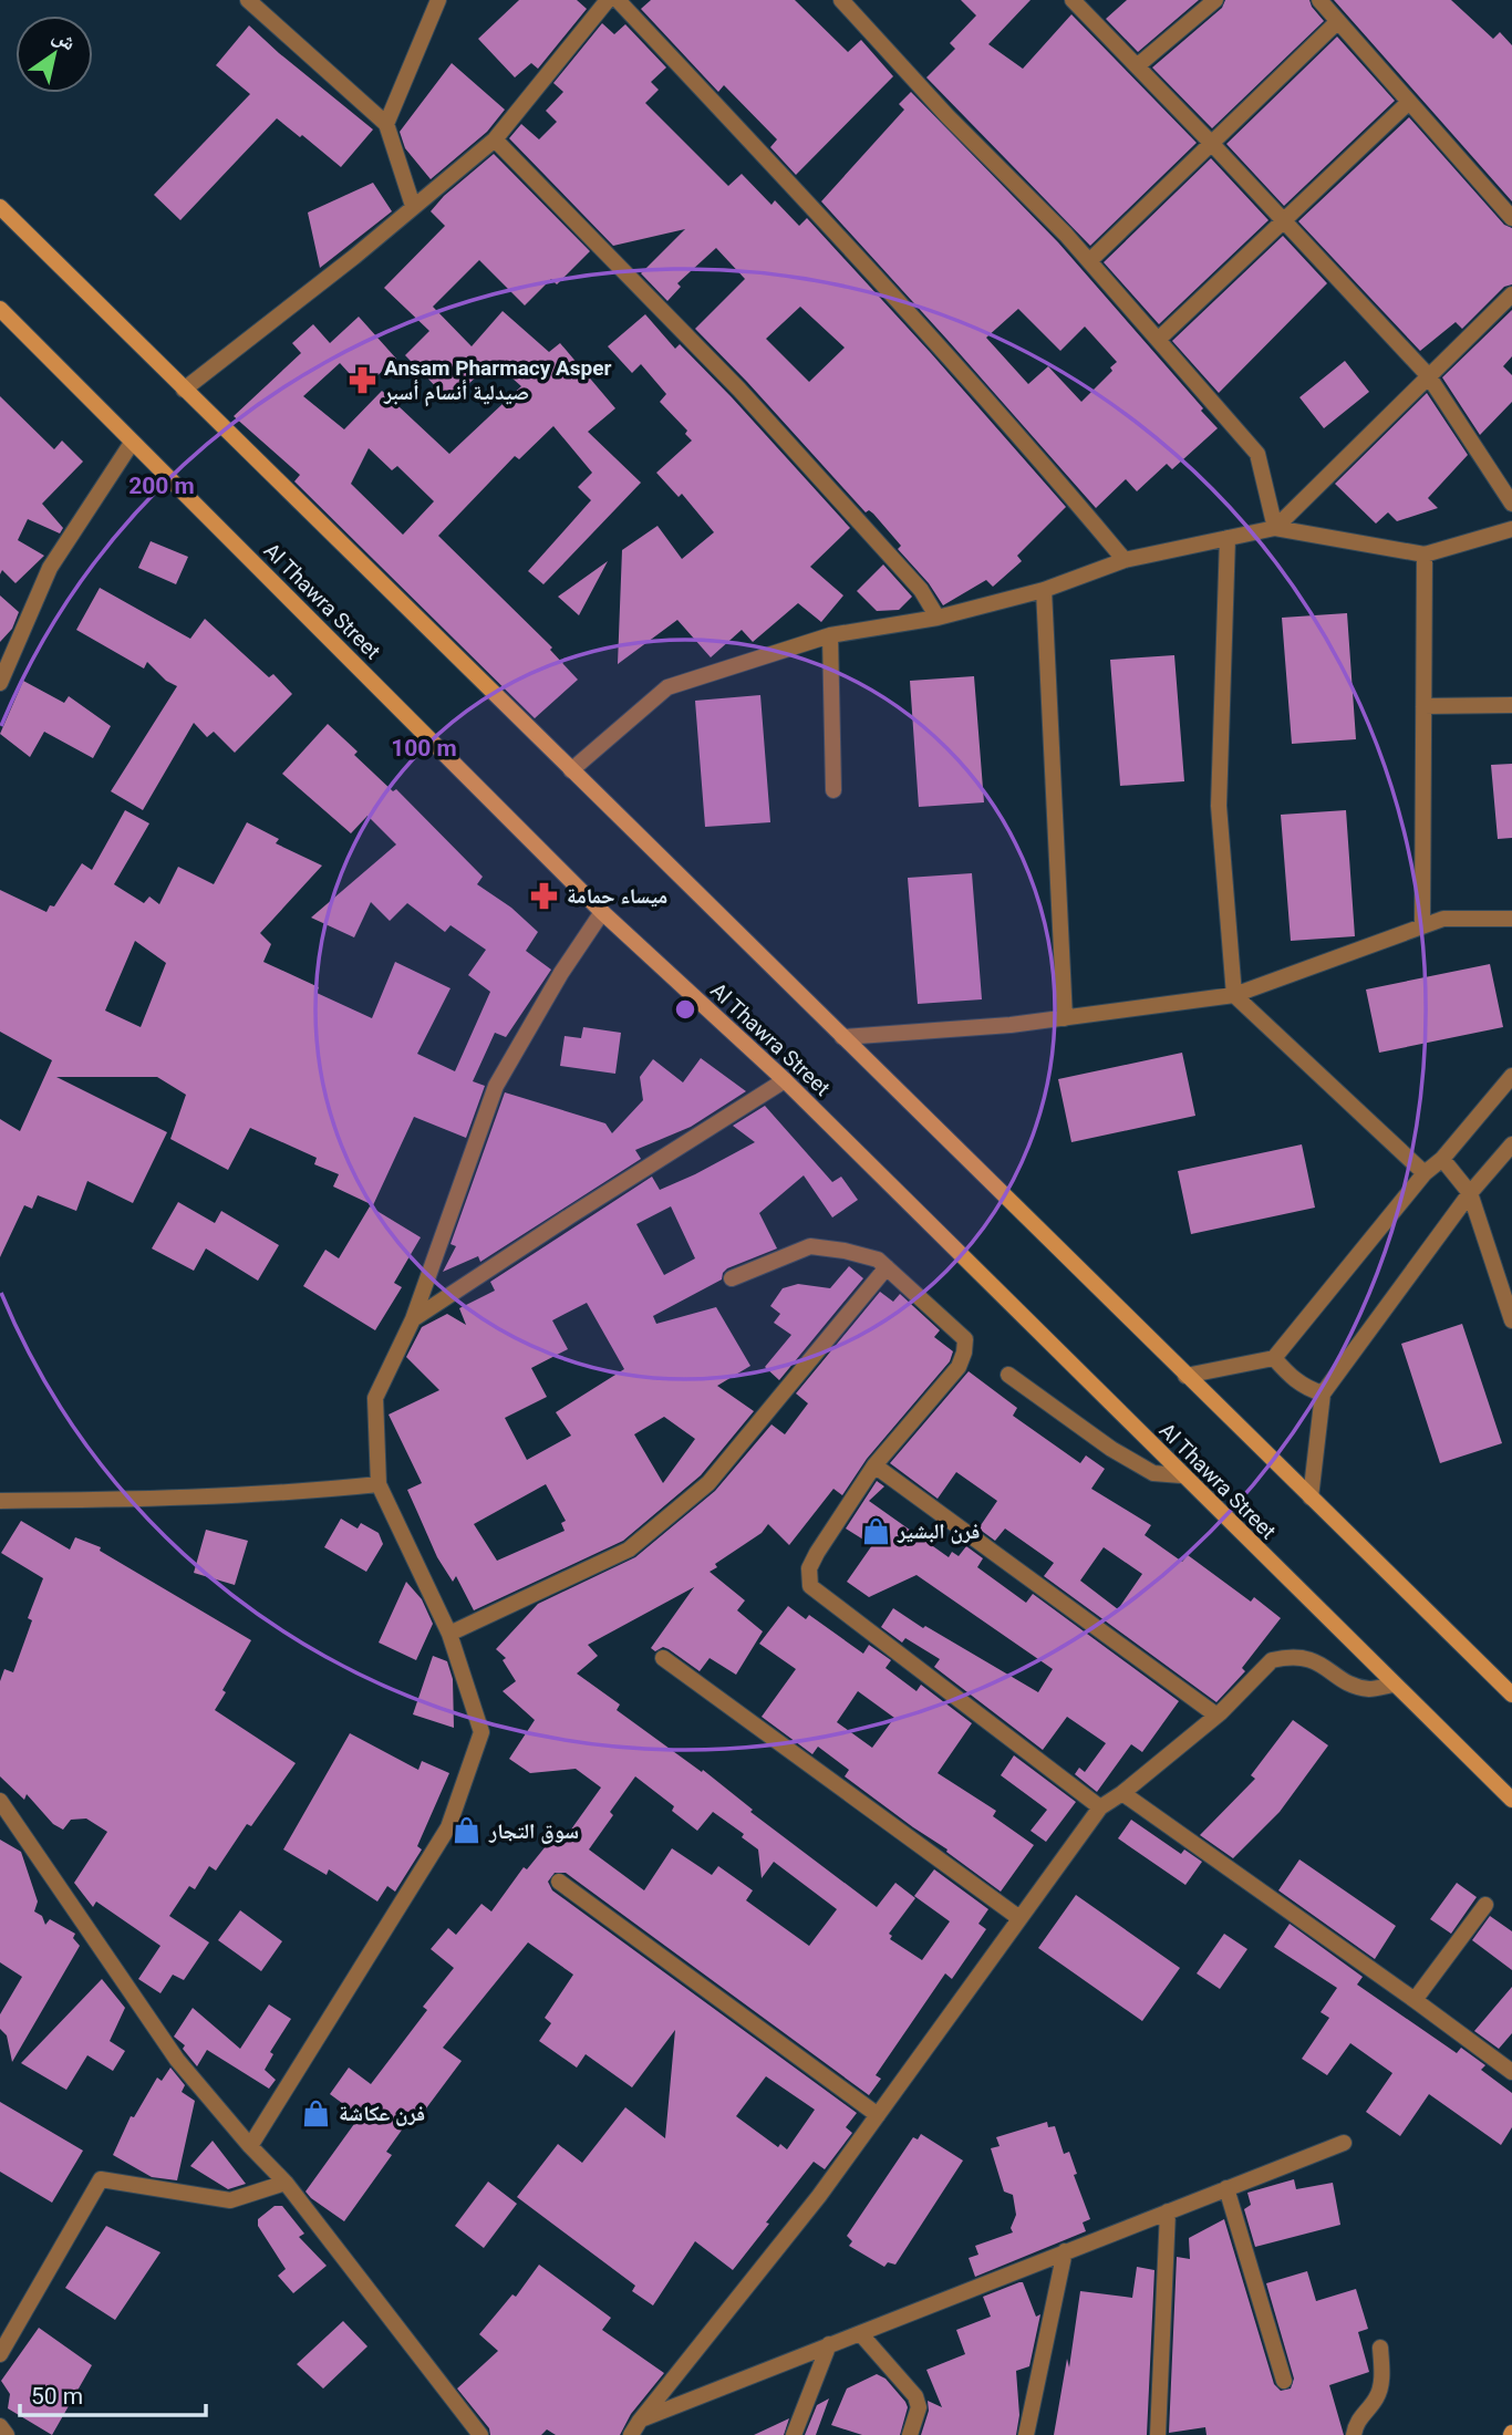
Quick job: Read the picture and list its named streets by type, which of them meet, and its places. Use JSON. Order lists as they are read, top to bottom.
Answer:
{
  "streets": {
    "main road": ["Al Thawra Street"]
  },
  "places": {
    "pharmacy": ["Ansam Pharmacy Asper صيدلية أنسام أسبر", "ميساء حمامة"],
    "shop": ["فرن البشير", "سوق التجار", "فرن عكاشة"]
  },
  "scale_bar": "50 m",
  "north": "top right",
  "rings": ["200 m", "100 m"]
}
